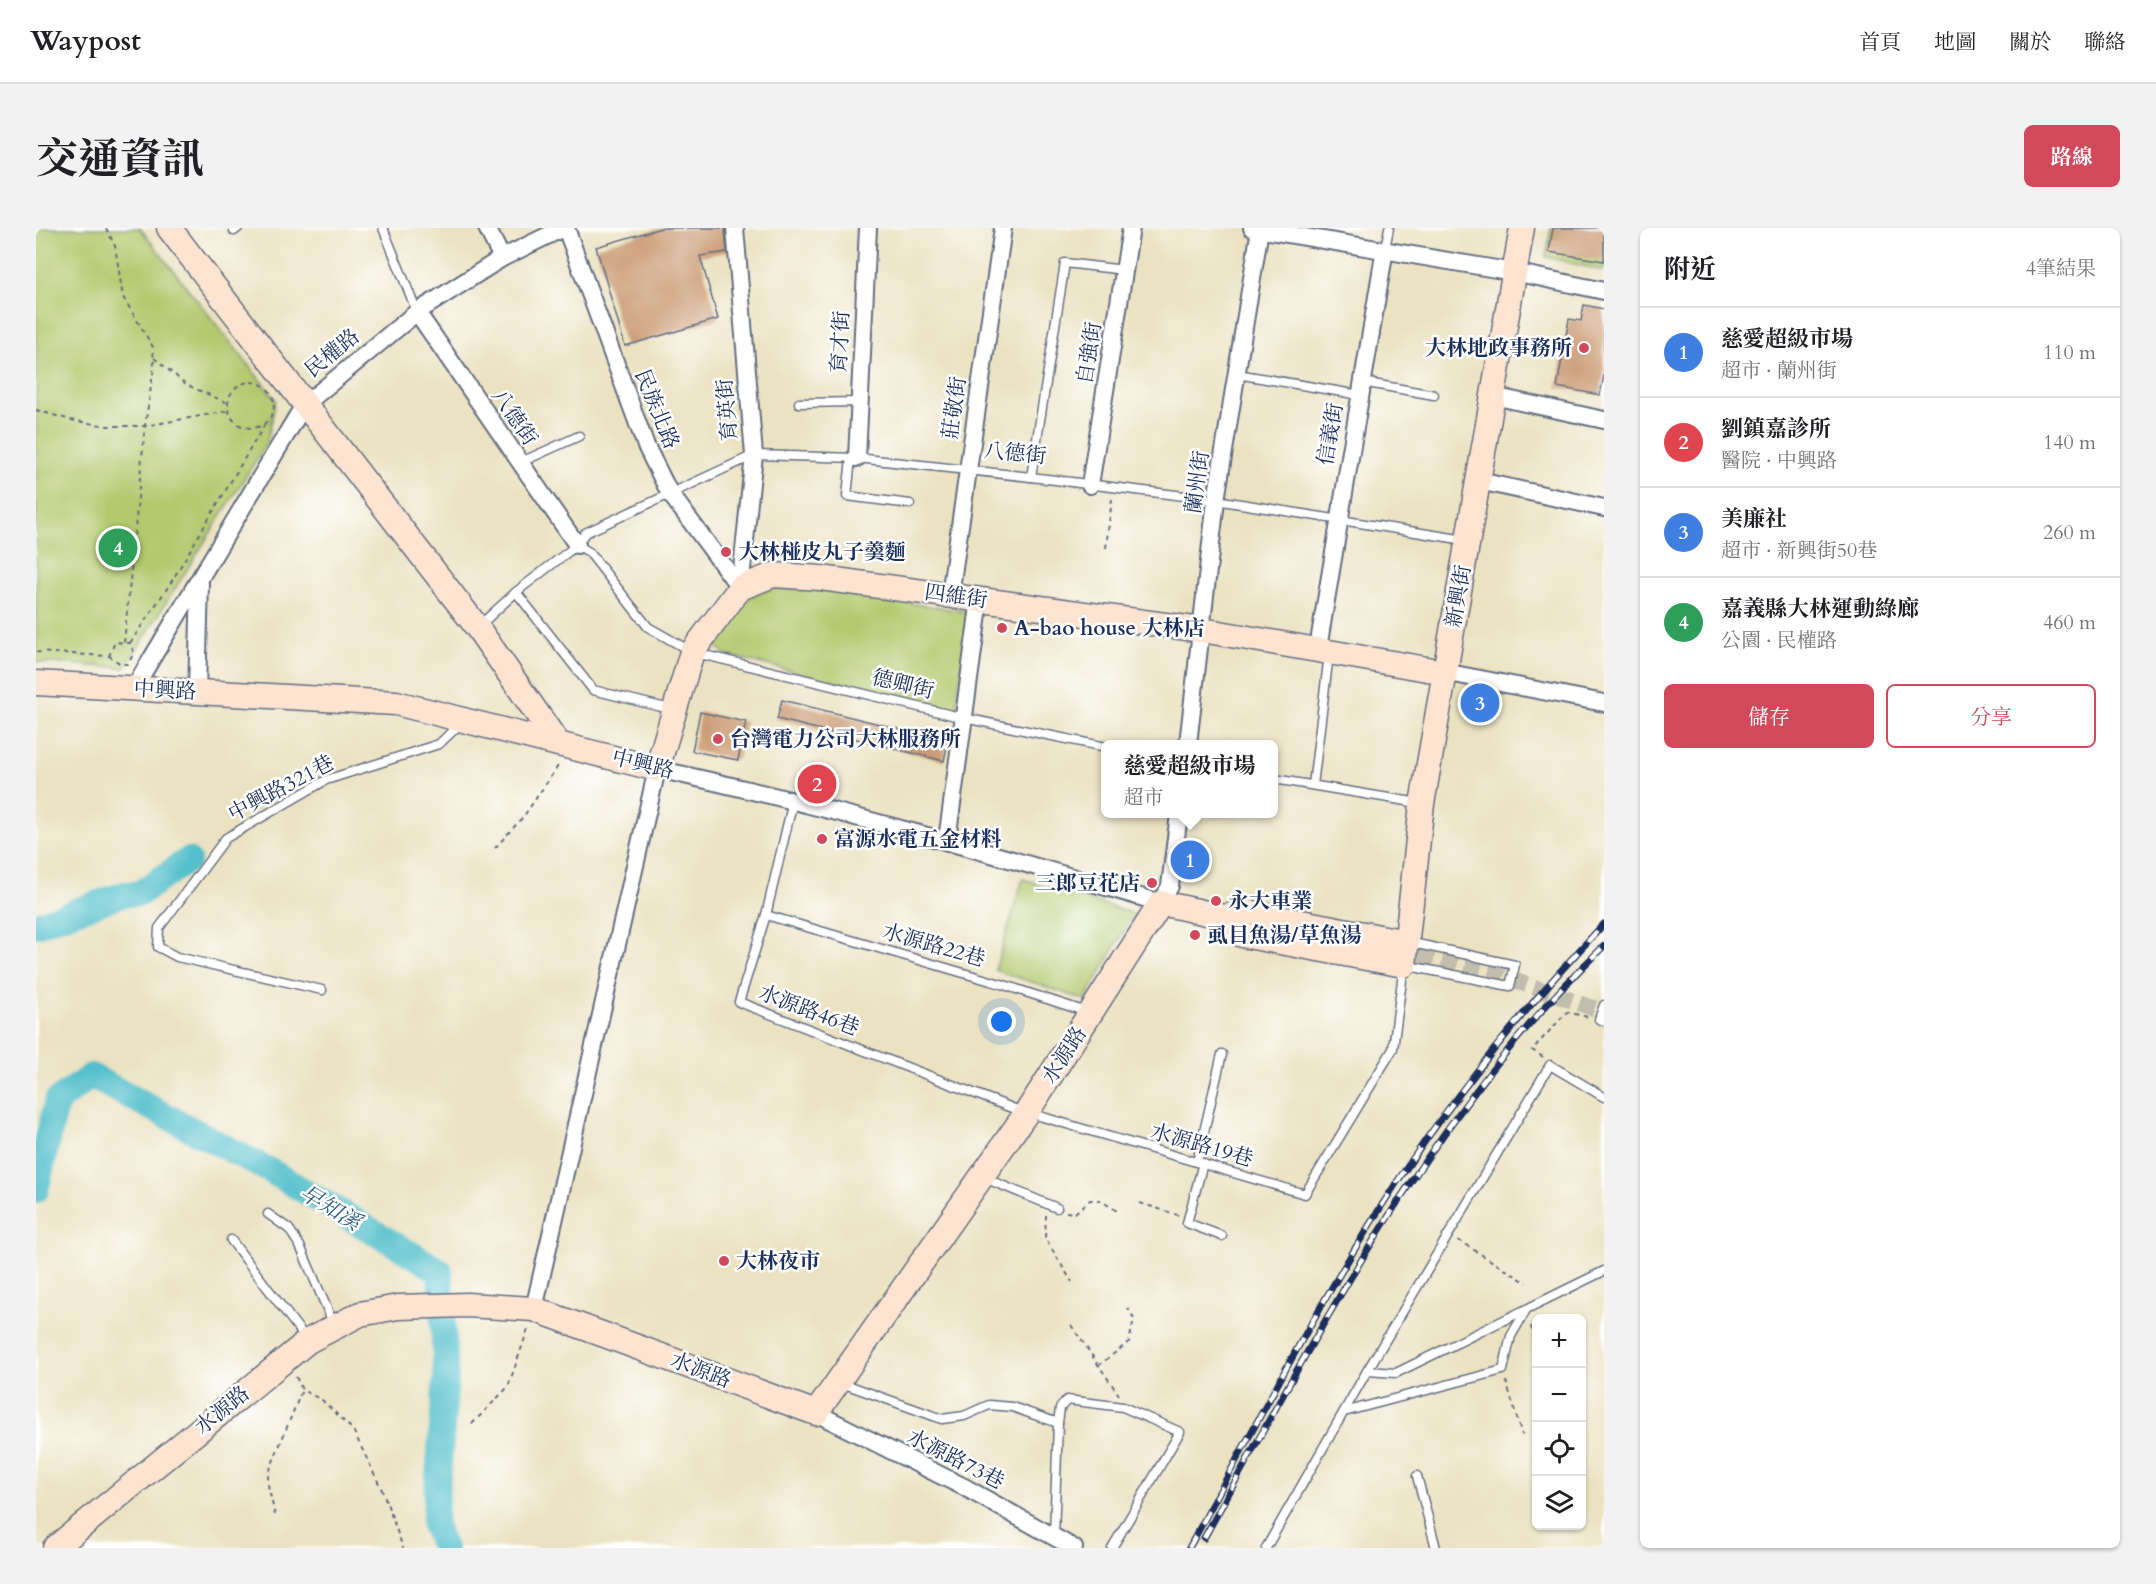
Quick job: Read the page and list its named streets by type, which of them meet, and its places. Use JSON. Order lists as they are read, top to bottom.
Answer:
{
  "streets": {
    "street": [
      "育才街",
      "民權路",
      "自強街",
      "莊敬街",
      "民族北路",
      "育英街",
      "八德街",
      "信義街",
      "蘭州街",
      "四維街",
      "新興街",
      "中興路",
      "水源路",
      "水源路73巷"
    ],
    "lane": [
      "德卿街",
      "中興路321巷",
      "水源路22巷",
      "水源路46巷",
      "水源路19巷"
    ]
  },
  "crossings": [
    ["育才街", "八德街"],
    ["民權路", "民族北路"],
    ["民權路", "八德街"],
    ["民權路", "中興路"],
    ["自強街", "八德街"],
    ["莊敬街", "八德街"],
    ["莊敬街", "四維街"],
    ["民族北路", "育英街"],
    ["民族北路", "八德街"],
    ["民族北路", "四維街"],
    ["育英街", "八德街"],
    ["育英街", "四維街"],
    ["八德街", "信義街"],
    ["八德街", "蘭州街"],
    ["八德街", "新興街"],
    ["八德街", "德卿街"],
    ["信義街", "四維街"],
    ["蘭州街", "四維街"],
    ["四維街", "新興街"],
    ["新興街", "中興路"],
    ["新興街", "水源路19巷"],
    ["中興路", "中興路321巷"],
    ["中興路", "水源路46巷"],
    ["中興路", "水源路"],
    ["中興路", "水源路19巷"],
    ["水源路22巷", "水源路46巷"],
    ["水源路22巷", "水源路"],
    ["水源路46巷", "水源路"],
    ["水源路46巷", "水源路19巷"],
    ["水源路", "水源路19巷"],
    ["水源路", "水源路73巷"]
  ],
  "water": ["早知溪"],
  "places": [
    "大林地政事務所",
    "大林椪皮丸子羹麵",
    "A-bao house 大林店",
    "台灣電力公司大林服務所",
    "富源水電五金材料",
    "三郎豆花店",
    "永大車業",
    "虱目魚湯/草魚湯",
    "大林夜市"
  ],
  "page": {
    "header": "Waypost",
    "nav": [
      "首頁",
      "地圖",
      "關於",
      "聯絡"
    ],
    "title": "交通資訊",
    "buttons": [
      "路線",
      ["儲存", "分享"]
    ],
    "heading": ["附近", "4筆結果"],
    "list": [
      {
        "mark": "1",
        "name": "慈愛超級市場",
        "note": "超市 · 蘭州街",
        "value": "110 m"
      },
      {
        "mark": "2",
        "name": "劉鎮嘉診所",
        "note": "醫院 · 中興路",
        "value": "140 m"
      },
      {
        "mark": "3",
        "name": "美廉社",
        "note": "超市 · 新興街50巷",
        "value": "260 m"
      },
      {
        "mark": "4",
        "name": "嘉義縣大林運動綠廊",
        "note": "公園 · 民權路",
        "value": "460 m"
      }
    ],
    "pins": [
      "4",
      "3",
      "2",
      "1"
    ],
    "popup": ["慈愛超級市場", "超市"],
    "map_buttons": ["+", "−"]
  }
}
